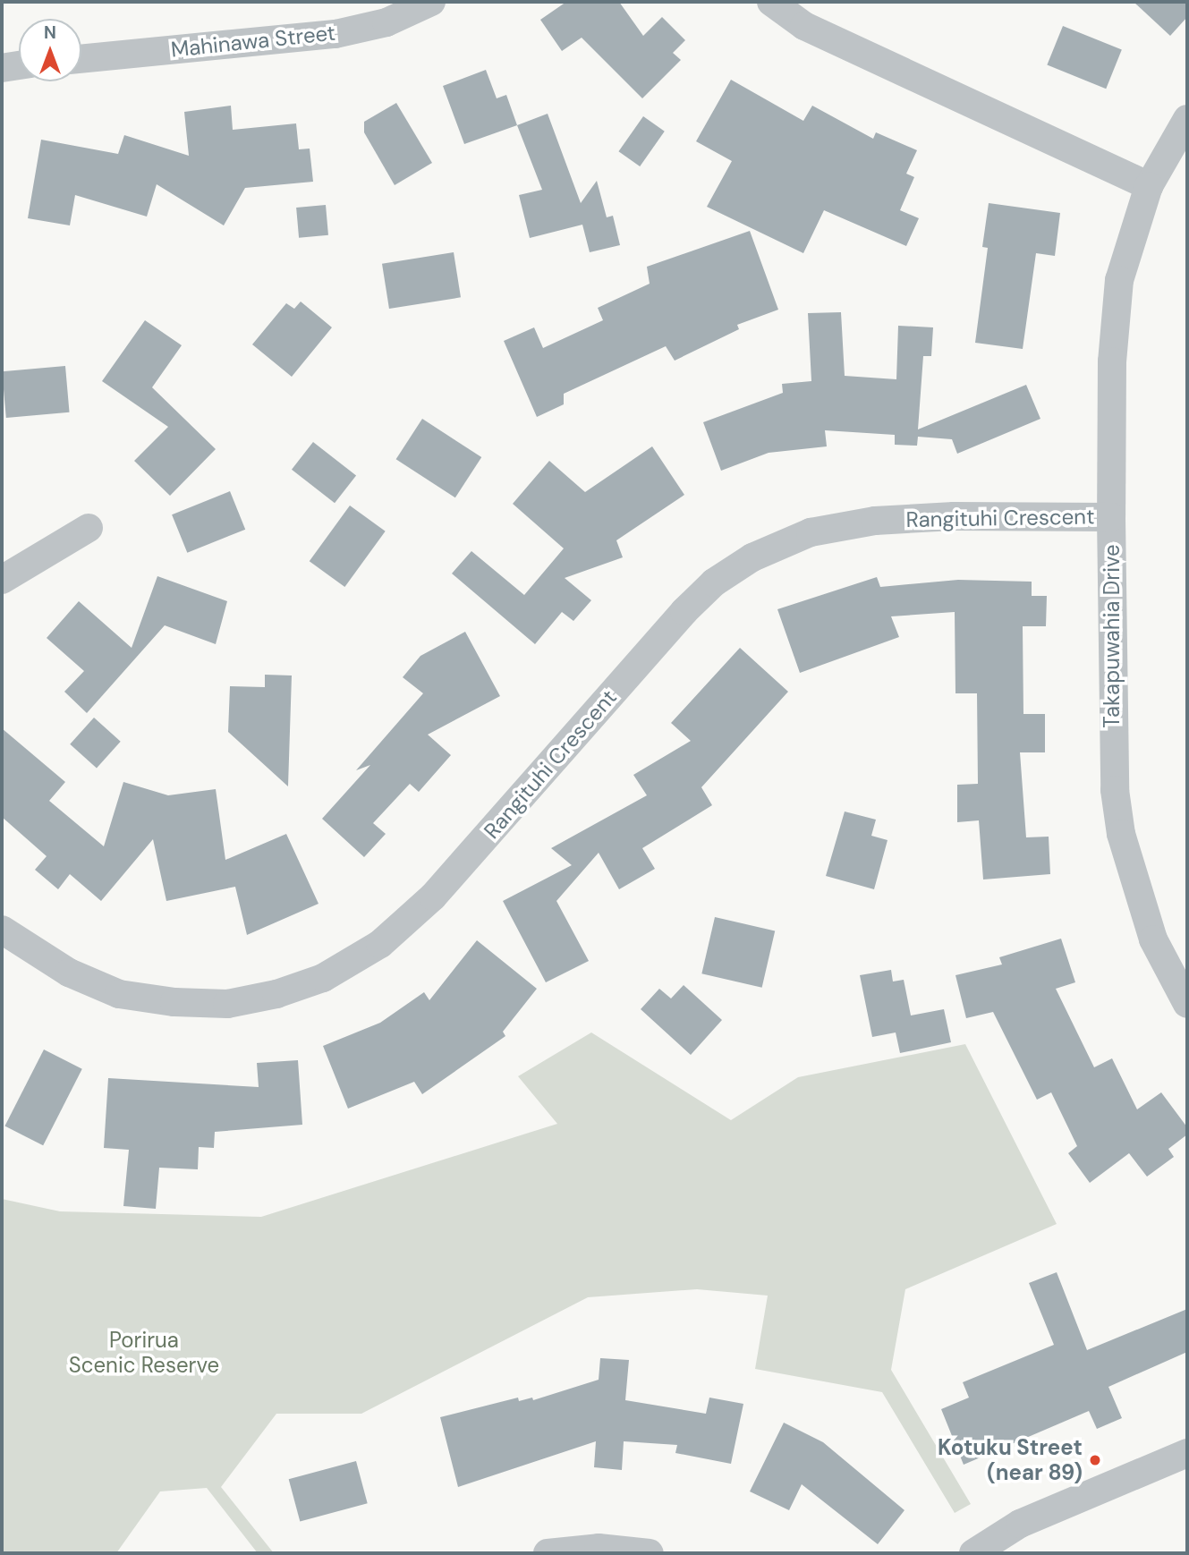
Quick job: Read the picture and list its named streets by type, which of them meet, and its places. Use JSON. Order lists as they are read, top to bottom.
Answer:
{
  "streets": {
    "street": ["Mahinawa Street", "Rangituhi Crescent", "Takapuwahia Drive"]
  },
  "crossings": [
    ["Rangituhi Crescent", "Takapuwahia Drive"]
  ],
  "parks": ["Porirua Scenic Reserve"],
  "places": ["Kotuku Street (near 89)"],
  "north": "top"
}
